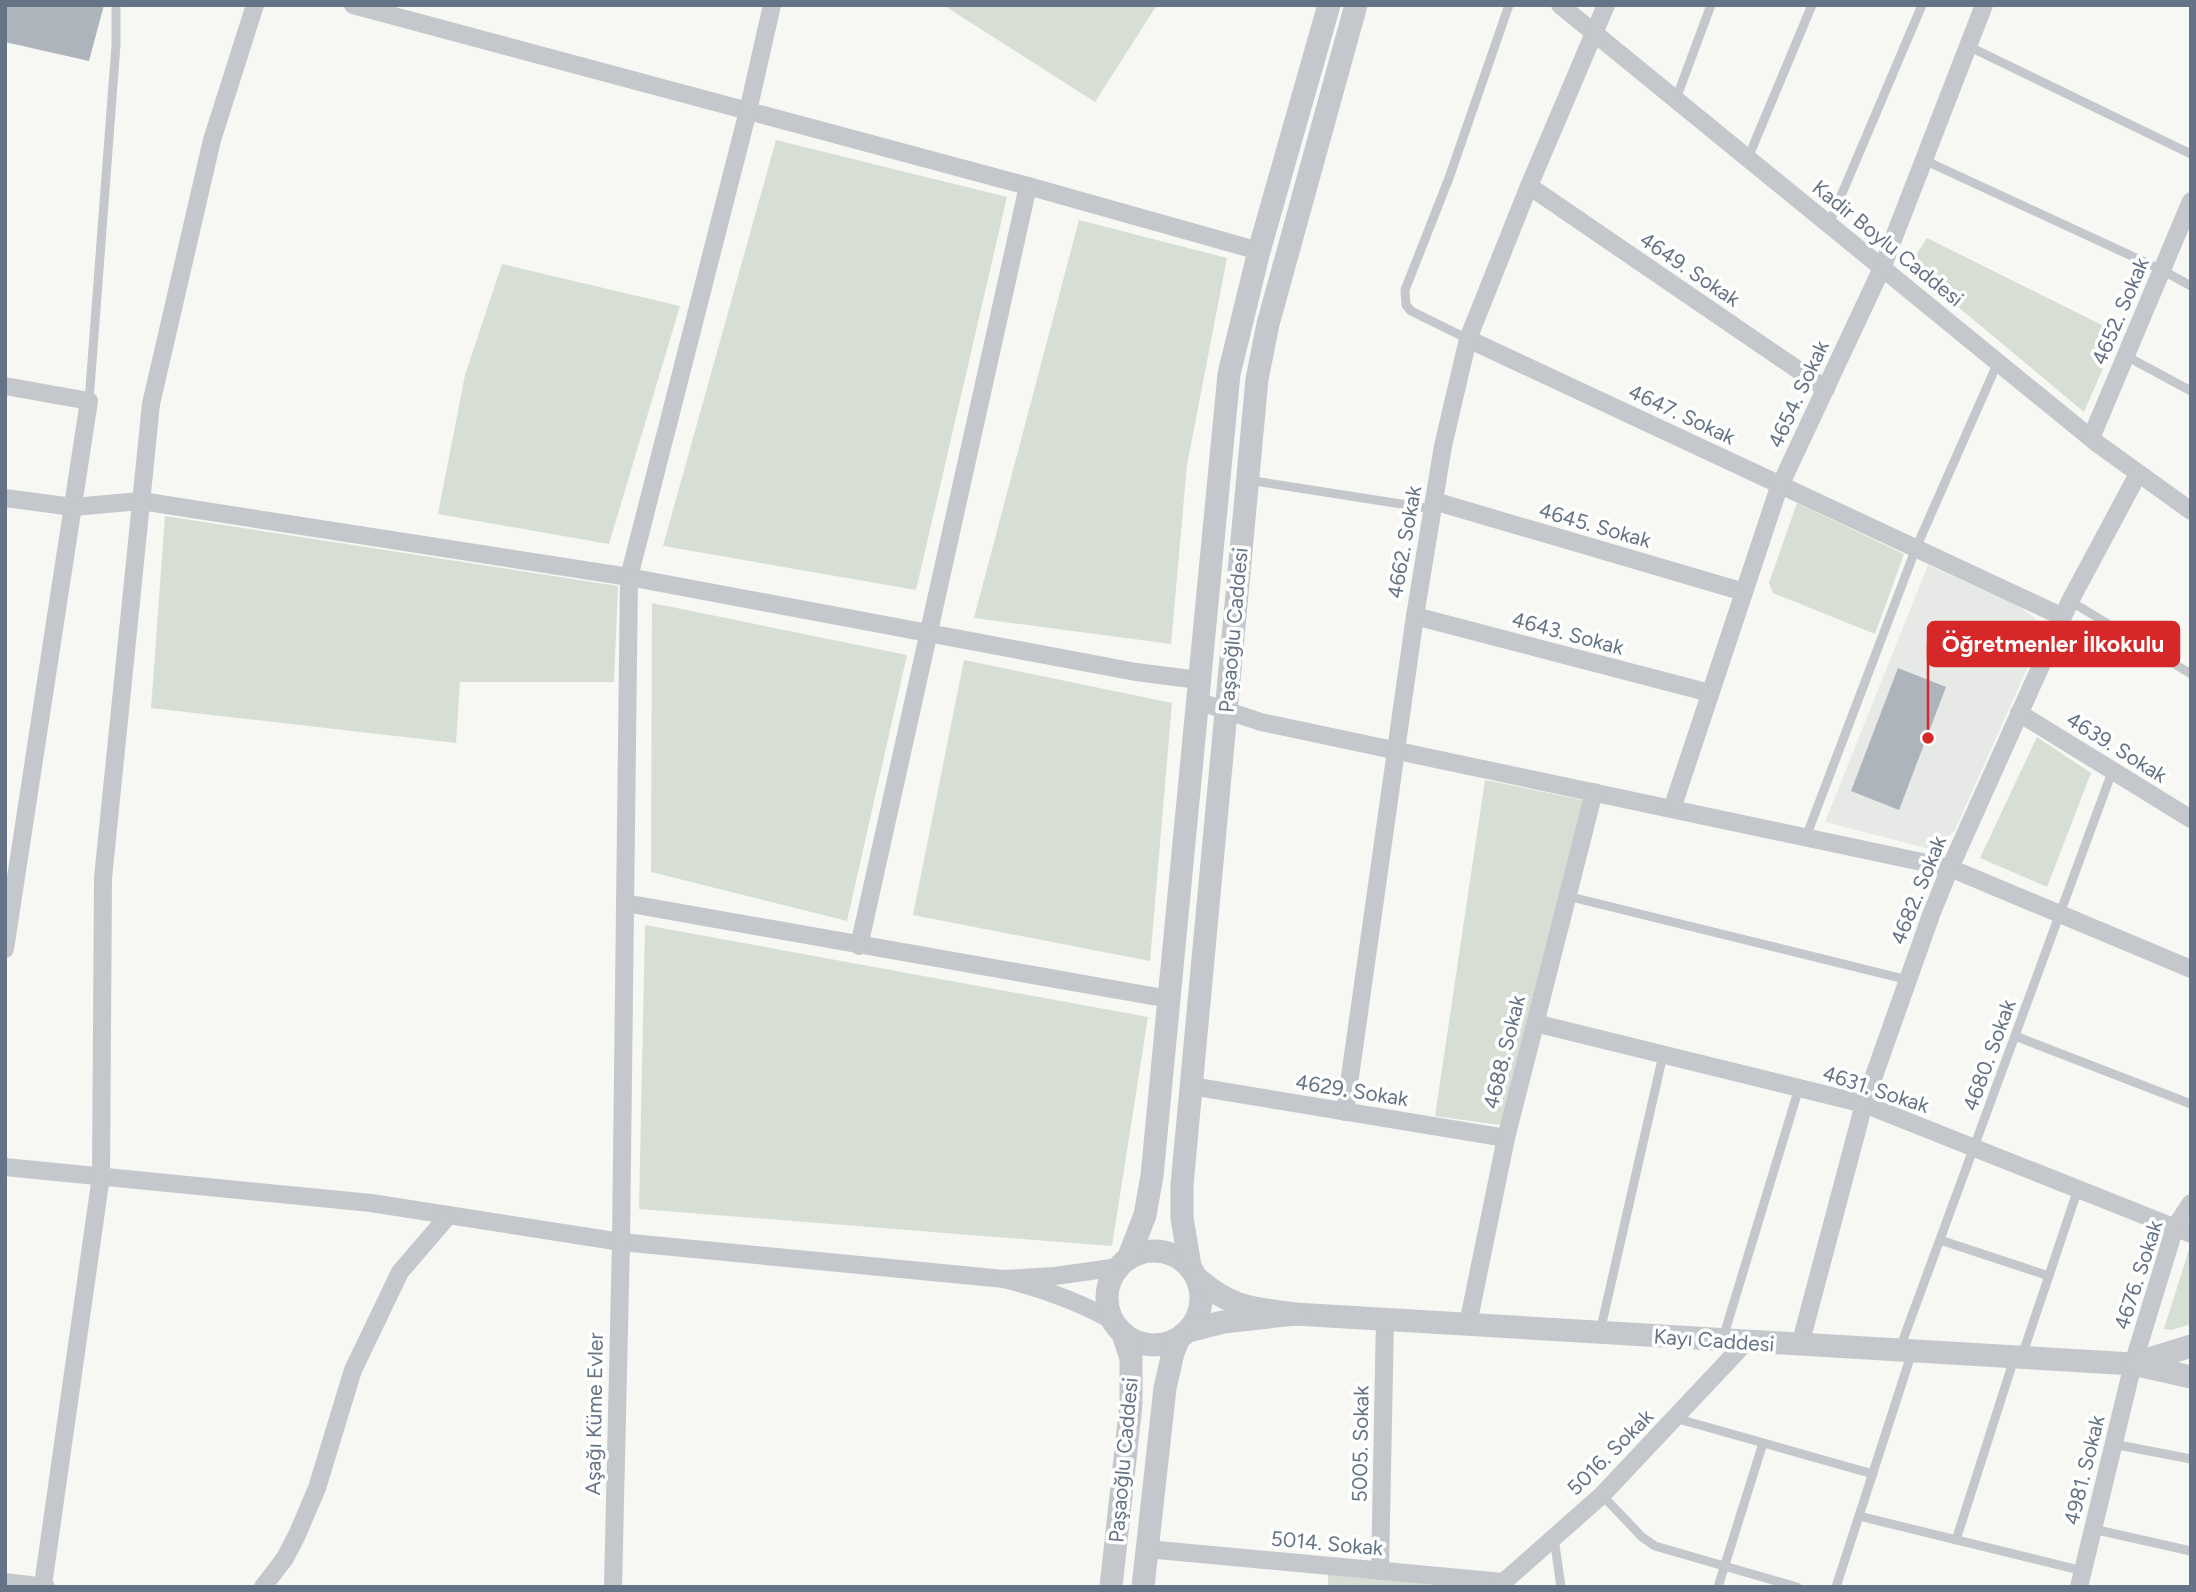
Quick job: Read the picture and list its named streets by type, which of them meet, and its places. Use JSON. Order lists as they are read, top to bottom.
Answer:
{
  "streets": {
    "street": [
      "Kadir Boylu Caddesi",
      "4649. Sokak",
      "4652. Sokak",
      "4654. Sokak",
      "4647. Sokak",
      "4645. Sokak",
      "4662. Sokak",
      "Paşaoğlu Caddesi",
      "4643. Sokak",
      "4639. Sokak",
      "4682. Sokak",
      "4688. Sokak",
      "4631. Sokak",
      "4629. Sokak",
      "4676. Sokak",
      "Kayı Caddesi",
      "Aşağı Küme Evler",
      "5005. Sokak",
      "5016. Sokak",
      "4981. Sokak",
      "5014. Sokak"
    ],
    "lane": ["4680. Sokak"]
  },
  "crossings": [
    ["Kadir Boylu Caddesi", "4652. Sokak"],
    ["Kadir Boylu Caddesi", "4654. Sokak"],
    ["Kadir Boylu Caddesi", "4662. Sokak"],
    ["Kadir Boylu Caddesi", "4682. Sokak"],
    ["4649. Sokak", "4654. Sokak"],
    ["4649. Sokak", "4662. Sokak"],
    ["4654. Sokak", "4647. Sokak"],
    ["4654. Sokak", "4645. Sokak"],
    ["4654. Sokak", "4643. Sokak"],
    ["4647. Sokak", "4662. Sokak"],
    ["4647. Sokak", "4682. Sokak"],
    ["4645. Sokak", "4662. Sokak"],
    ["4645. Sokak", "Paşaoğlu Caddesi"],
    ["4662. Sokak", "4643. Sokak"],
    ["4662. Sokak", "4629. Sokak"],
    ["Paşaoğlu Caddesi", "4629. Sokak"],
    ["Paşaoğlu Caddesi", "Kayı Caddesi"],
    ["Paşaoğlu Caddesi", "5014. Sokak"],
    ["4639. Sokak", "4682. Sokak"],
    ["4639. Sokak", "4680. Sokak"],
    ["4682. Sokak", "4631. Sokak"],
    ["4682. Sokak", "Kayı Caddesi"],
    ["4688. Sokak", "4631. Sokak"],
    ["4688. Sokak", "4629. Sokak"],
    ["4688. Sokak", "Kayı Caddesi"],
    ["4680. Sokak", "4631. Sokak"],
    ["4680. Sokak", "Kayı Caddesi"],
    ["4631. Sokak", "4676. Sokak"],
    ["4676. Sokak", "Kayı Caddesi"],
    ["4676. Sokak", "4981. Sokak"],
    ["Kayı Caddesi", "5005. Sokak"],
    ["Kayı Caddesi", "5016. Sokak"],
    ["Kayı Caddesi", "4981. Sokak"],
    ["5005. Sokak", "5014. Sokak"],
    ["5016. Sokak", "5014. Sokak"]
  ],
  "places": ["Öğretmenler İlkokulu"]
}
